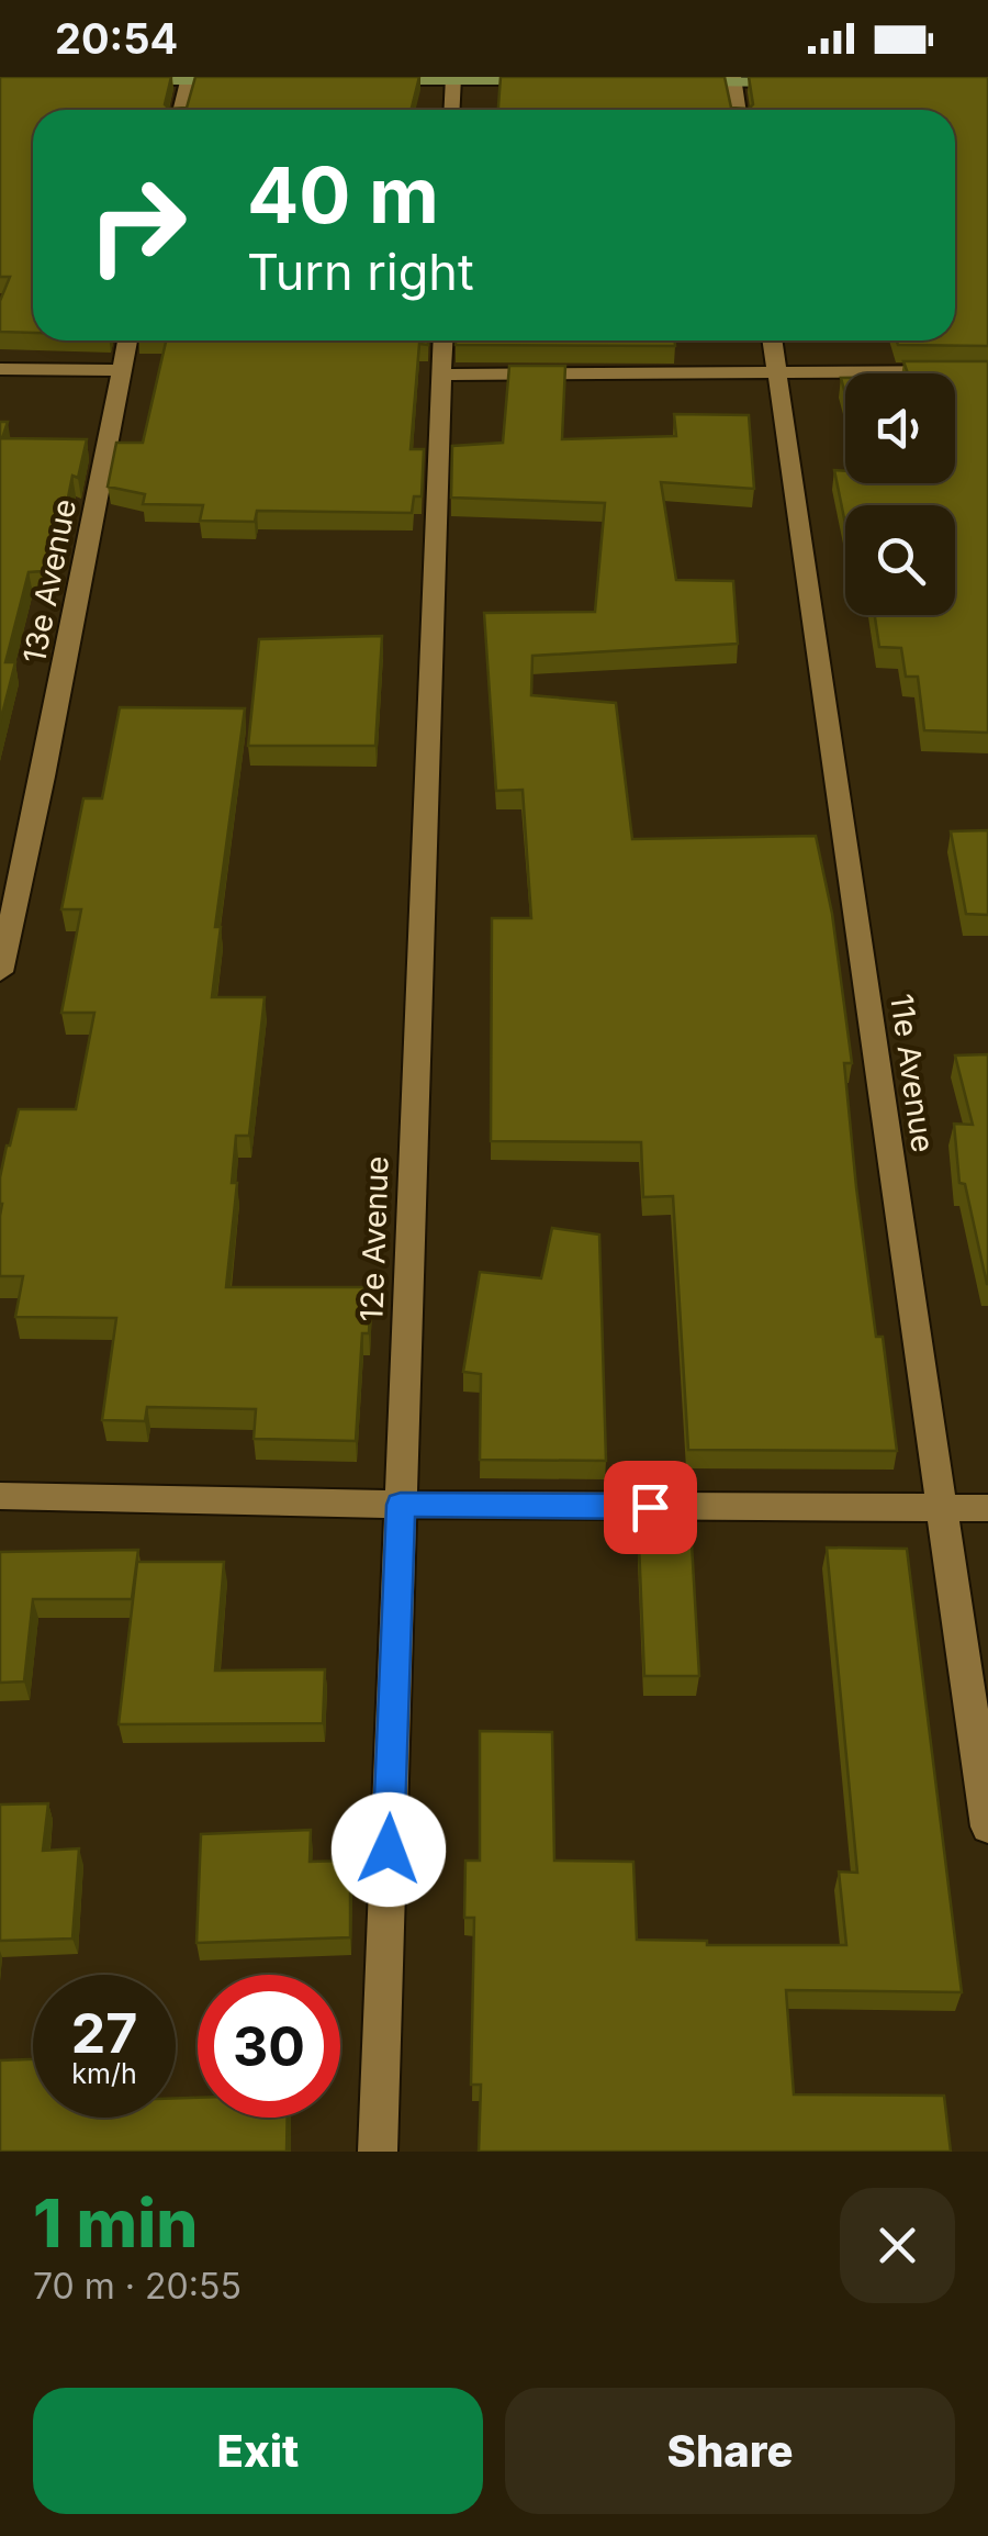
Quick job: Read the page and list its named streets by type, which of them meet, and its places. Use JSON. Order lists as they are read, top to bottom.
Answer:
{
  "streets": {
    "street": ["13e Avenue", "11e Avenue", "12e Avenue"]
  },
  "page": {
    "status": "20:54",
    "turn": ["40 m", "Turn right"],
    "speed": "27 km/h",
    "limit": "30",
    "heading": ["1 min", "70 m · 20:55"],
    "buttons": ["Exit", "Share"]
  }
}
